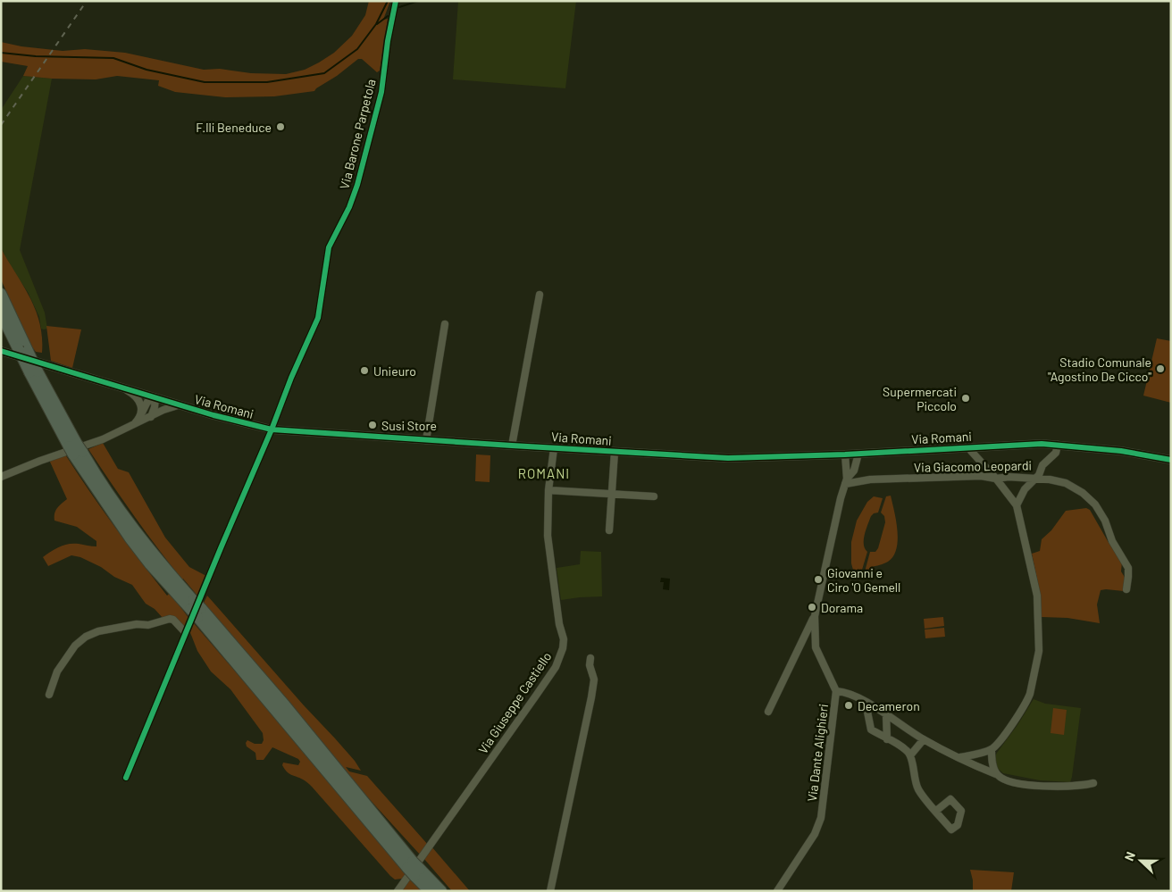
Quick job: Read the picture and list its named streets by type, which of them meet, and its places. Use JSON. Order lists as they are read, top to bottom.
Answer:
{
  "streets": {
    "street": [
      "Via Barone Parpetola",
      "Via Romani",
      "Via Giacomo Leopardi",
      "Via Giuseppe Castiello",
      "Via Dante Alighieri"
    ]
  },
  "crossings": [
    ["Via Barone Parpetola", "Via Romani"],
    ["Via Romani", "Via Giacomo Leopardi"],
    ["Via Romani", "Via Giuseppe Castiello"],
    ["Via Romani", "Via Dante Alighieri"],
    ["Via Giacomo Leopardi", "Via Dante Alighieri"]
  ],
  "districts": ["ROMANI"],
  "places": [
    "F.lli Beneduce",
    "Stadio Comunale \"Agostino De Cicco\"",
    "Unieuro",
    "Supermercati Piccolo",
    "Susi Store",
    "Giovanni e Ciro 'O Gemell",
    "Dorama",
    "Decameron"
  ],
  "north": "left"
}
